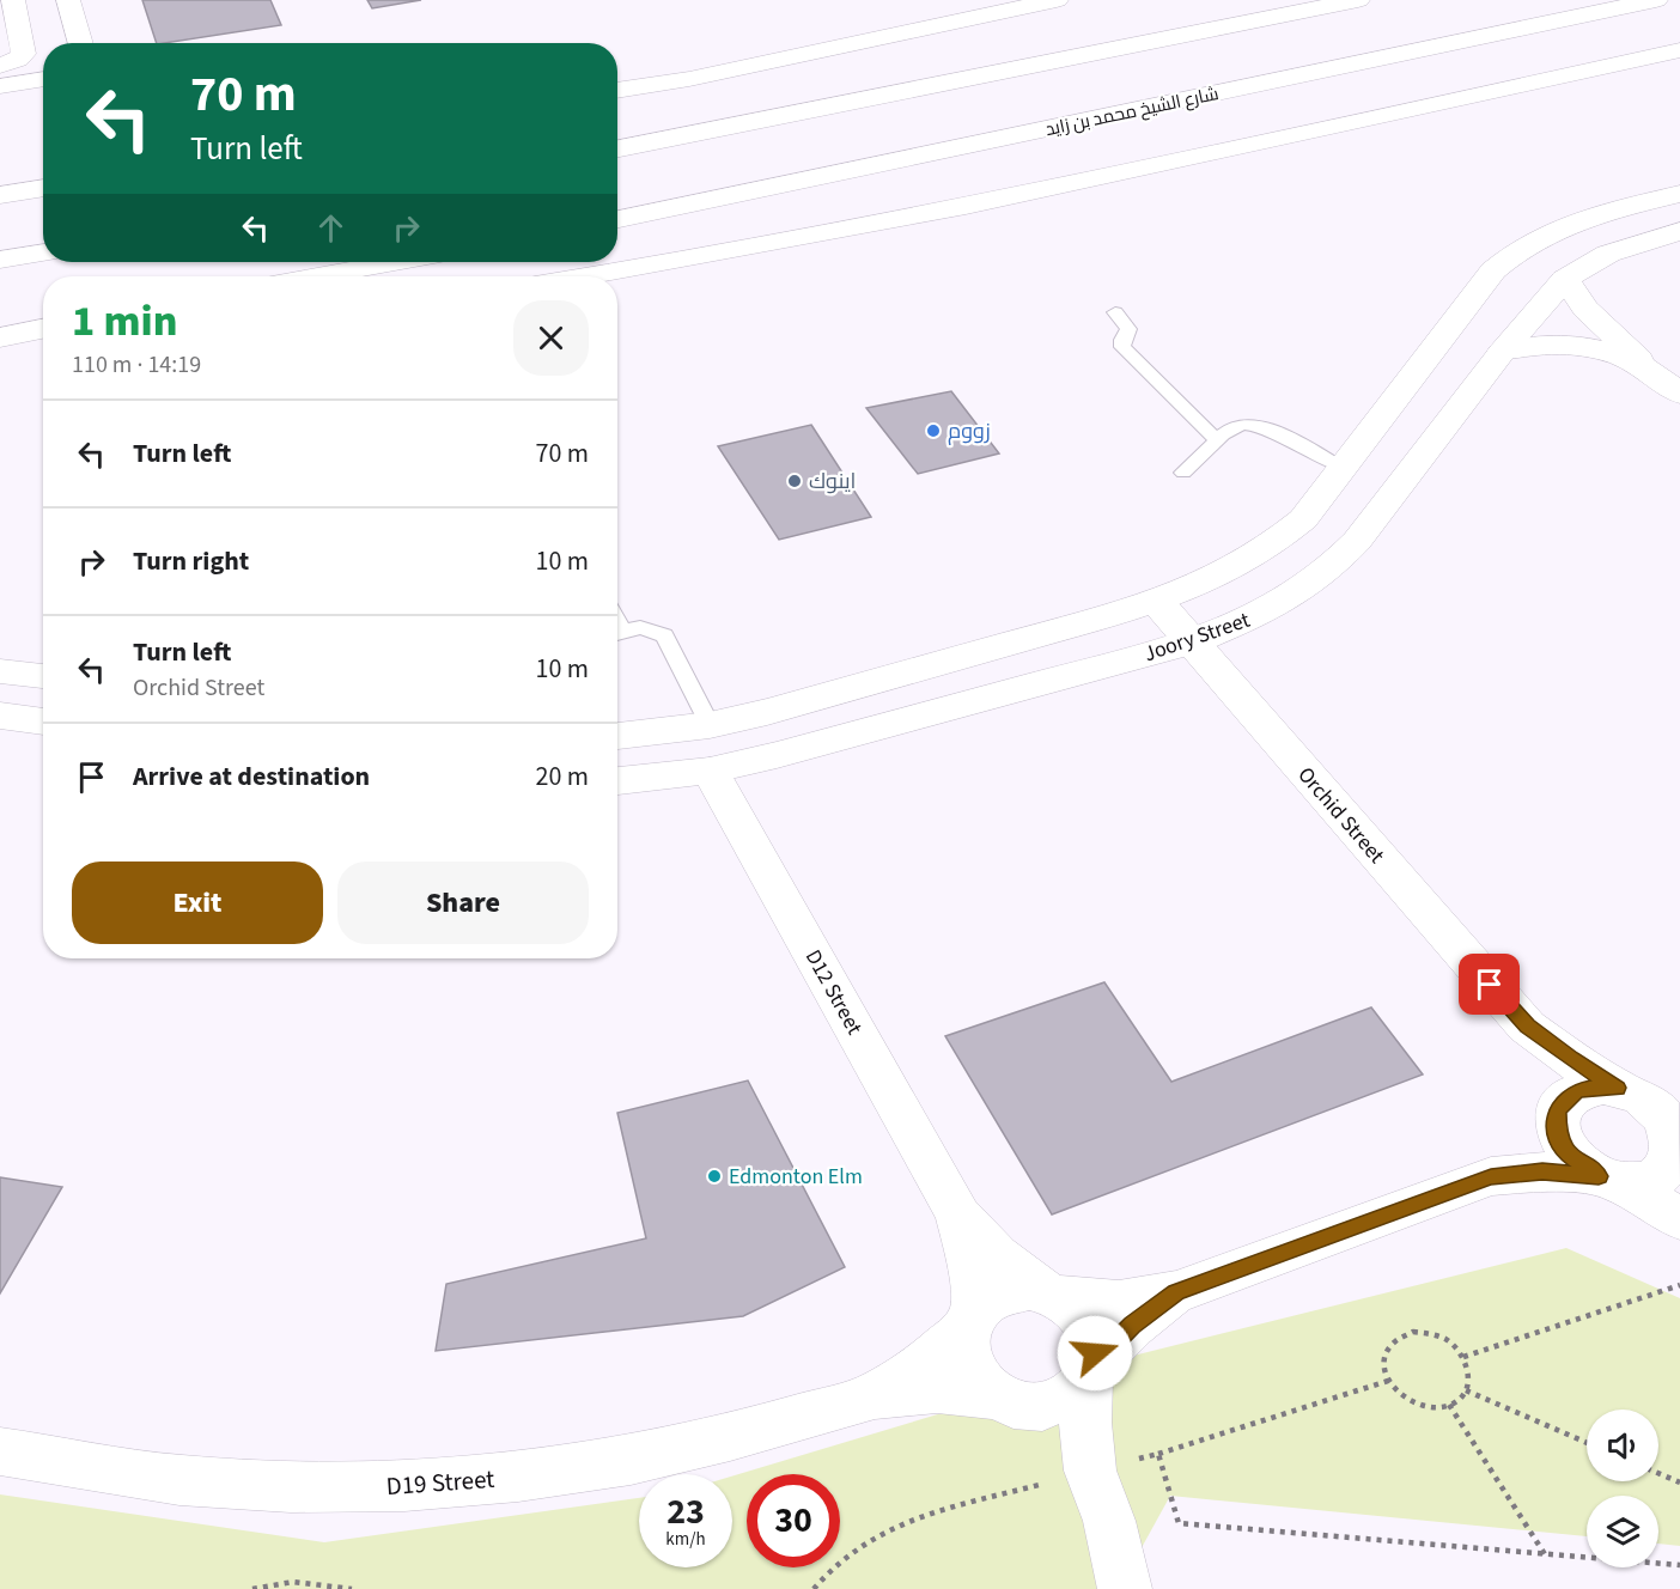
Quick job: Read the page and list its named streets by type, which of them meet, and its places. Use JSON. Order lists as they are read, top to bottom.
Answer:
{
  "streets": {
    "main road": [
      "شارع الشيخ محمد بن زايد",
      "Joory Street",
      "Orchid Street",
      "D12 Street",
      "D19 Street"
    ]
  },
  "crossings": [
    ["Joory Street", "Orchid Street"],
    ["Joory Street", "D12 Street"],
    ["D12 Street", "D19 Street"]
  ],
  "places": ["زووم", "اينوك", "Edmonton Elm"],
  "page": {
    "turn": ["70 m", "Turn left"],
    "heading": ["1 min", "110 m · 14:19"],
    "list": [
      {
        "name": "Turn left",
        "value": "70 m"
      },
      {
        "name": "Turn right",
        "value": "10 m"
      },
      {
        "name": "Turn left",
        "note": "Orchid Street",
        "value": "10 m"
      },
      {
        "name": "Arrive at destination",
        "value": "20 m"
      }
    ],
    "buttons": ["Exit", "Share"],
    "speed": "23 km/h",
    "limit": "30"
  }
}
